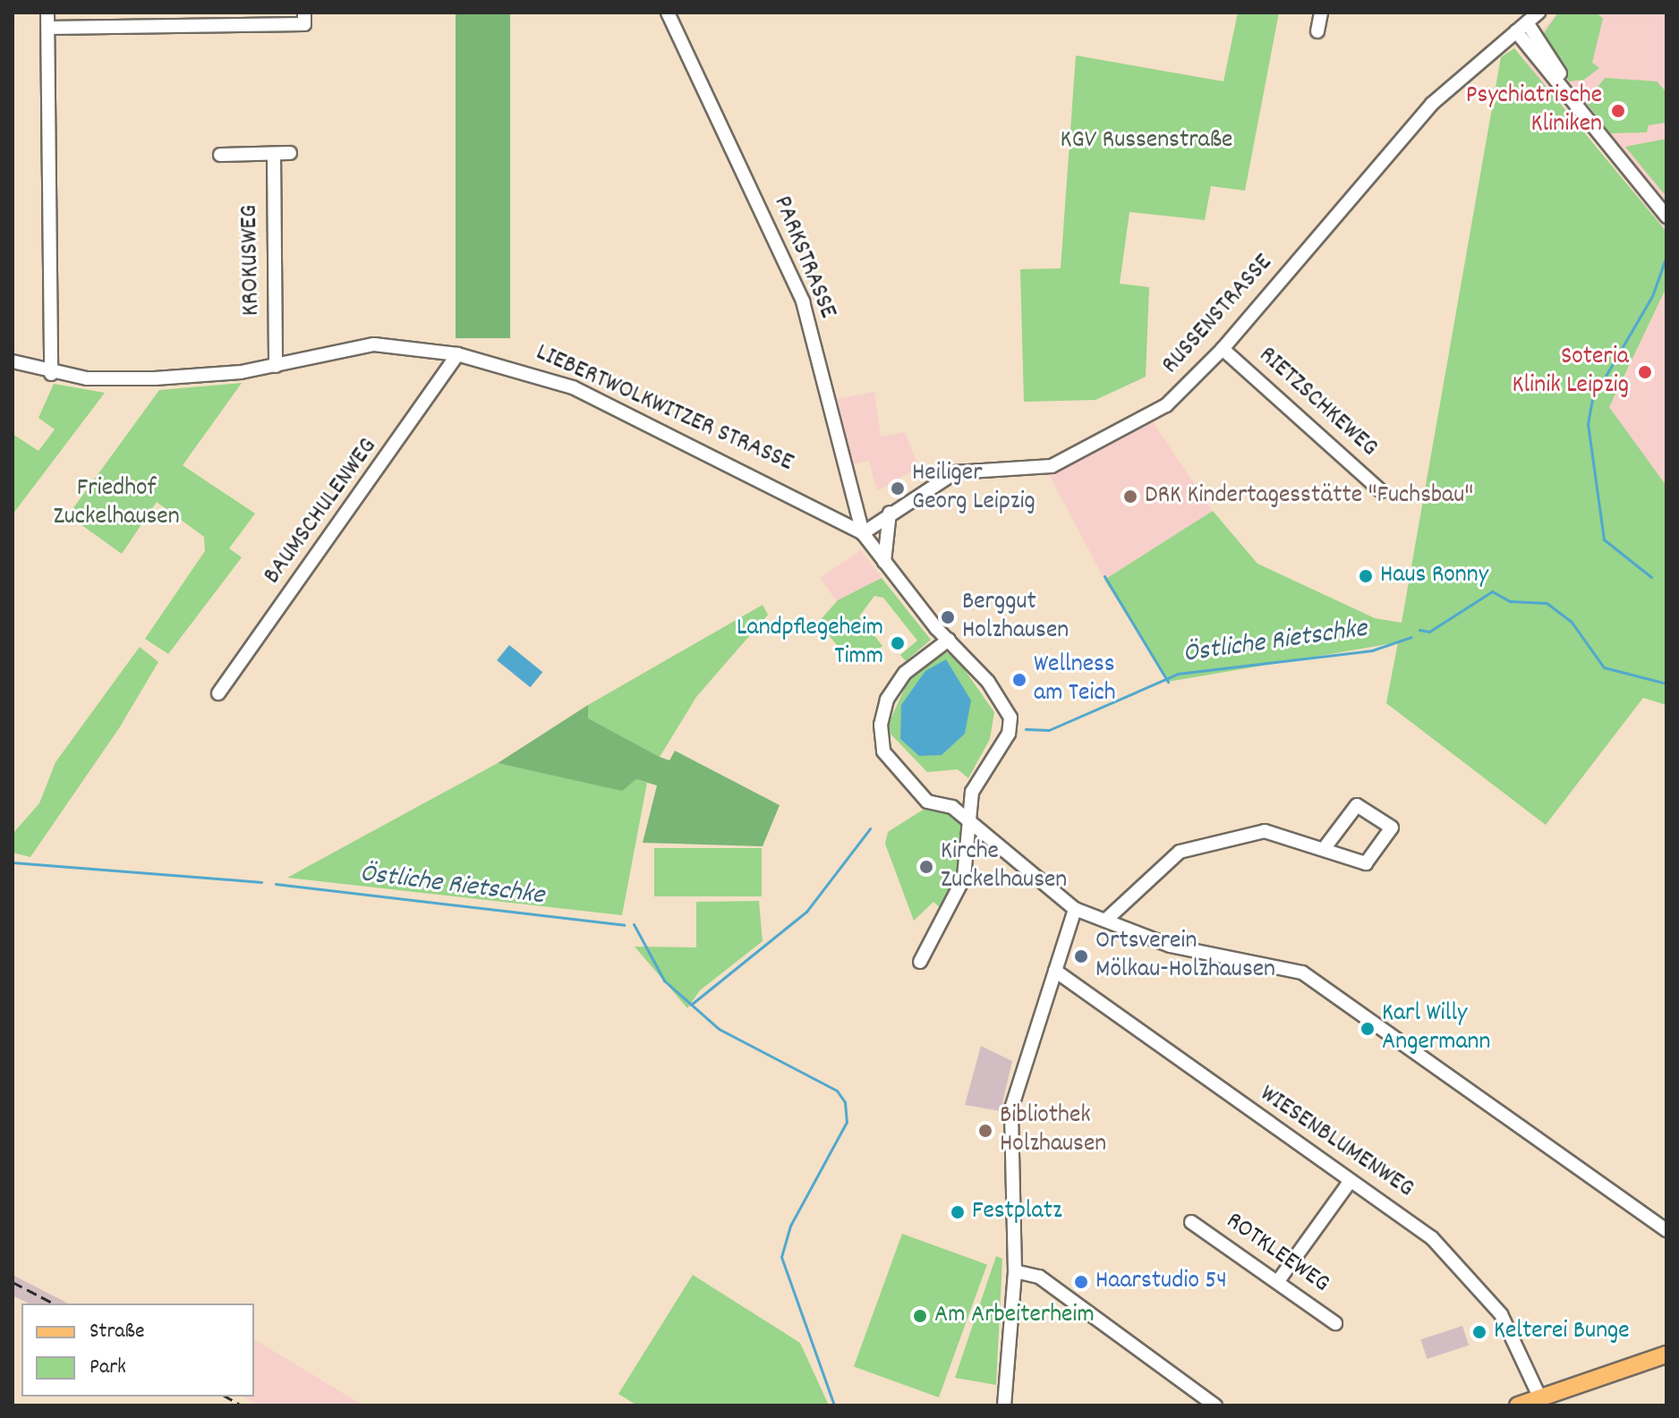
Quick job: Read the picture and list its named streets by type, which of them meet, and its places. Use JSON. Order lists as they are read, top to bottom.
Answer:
{
  "streets": {
    "street": [
      "PARKSTRASSE",
      "KROKUSWEG",
      "RUSSENSTRASSE",
      "RIETZSCHKEWEG",
      "LIEBERTWOLKWITZER STRASSE",
      "BAUMSCHULENWEG",
      "WIESENBLUMENWEG",
      "ROTKLEEWEG"
    ]
  },
  "crossings": [
    ["PARKSTRASSE", "RUSSENSTRASSE"],
    ["PARKSTRASSE", "LIEBERTWOLKWITZER STRASSE"],
    ["KROKUSWEG", "LIEBERTWOLKWITZER STRASSE"],
    ["RUSSENSTRASSE", "RIETZSCHKEWEG"],
    ["RUSSENSTRASSE", "LIEBERTWOLKWITZER STRASSE"],
    ["LIEBERTWOLKWITZER STRASSE", "BAUMSCHULENWEG"]
  ],
  "water": ["Östliche Rietschke"],
  "parks": ["KGV Russenstraße", "Friedhof Zuckelhausen"],
  "places": [
    "Psychiatrische Kliniken",
    "Soteria Klinik Leipzig",
    "Heiliger Georg Leipzig",
    "DRK Kindertagesstätte \"Fuchsbau\"",
    "Haus Ronny",
    "Berggut Holzhausen",
    "Landpflegeheim Timm",
    "Wellness am Teich",
    "Kirche Zuckelhausen",
    "Ortsverein Mölkau-Holzhausen",
    "Karl Willy Angermann",
    "Bibliothek Holzhausen",
    "Festplatz",
    "Haarstudio 54",
    "Am Arbeiterheim",
    "Kelterei Bunge"
  ],
  "legend": ["Straße", "Park"]
}
